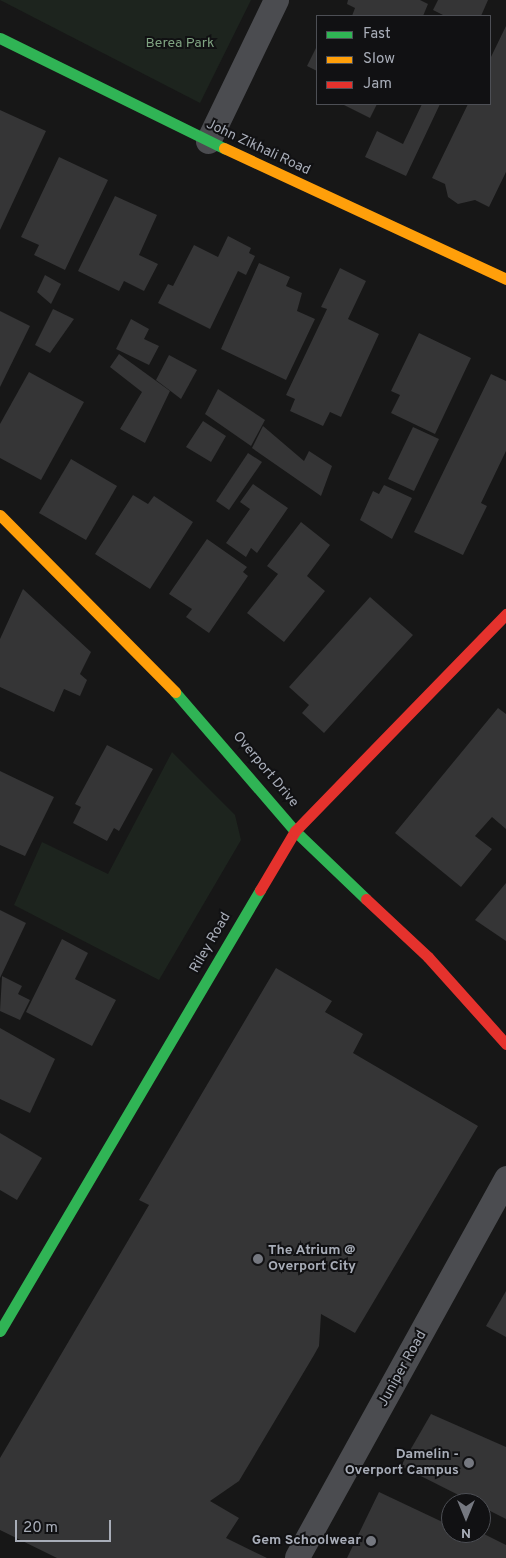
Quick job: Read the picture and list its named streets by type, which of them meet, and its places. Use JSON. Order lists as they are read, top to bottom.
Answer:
{
  "streets": {
    "main road": ["John Zikhali Road", "Overport Drive", "Riley Road"],
    "street": ["Juniper Road"]
  },
  "crossings": [
    ["Overport Drive", "Riley Road"]
  ],
  "parks": ["Berea Park"],
  "places": ["The Atrium @ Overport City", "Damelin - Overport Campus", "Gem Schoolwear"],
  "legend": ["Fast", "Slow", "Jam"],
  "scale_bar": "20 m",
  "north": "bottom"
}
